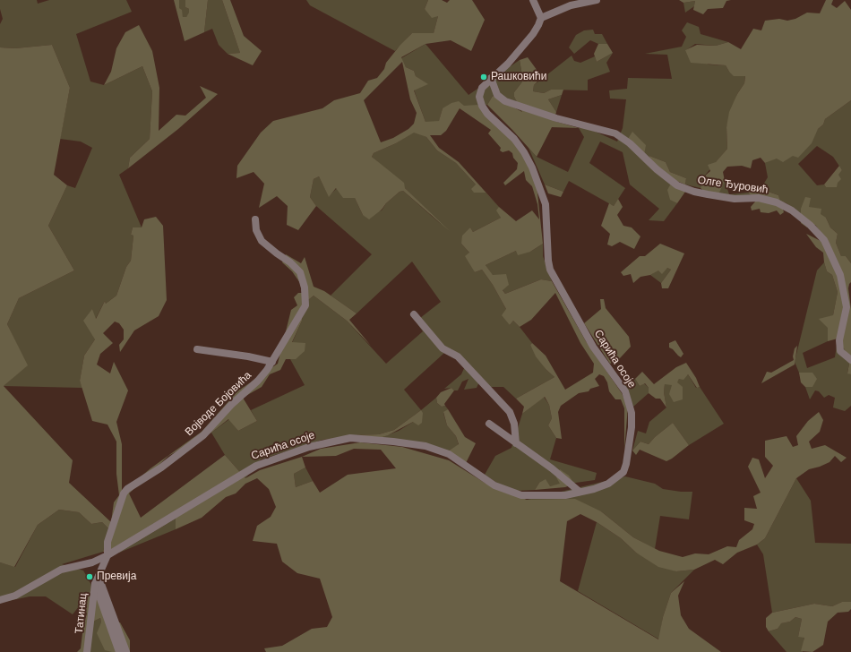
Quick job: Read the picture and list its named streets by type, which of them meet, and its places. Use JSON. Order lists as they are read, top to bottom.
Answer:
{
  "streets": {
    "street": [
      "Олге Ђуровић",
      "Сарића осоје",
      "Војводе Бојовића",
      "Татинац"
    ]
  },
  "crossings": [
    ["Олге Ђуровић", "Сарића осоје"],
    ["Сарића осоје", "Војводе Бојовића"]
  ],
  "places": ["Рашковићи", "Превија"]
}
